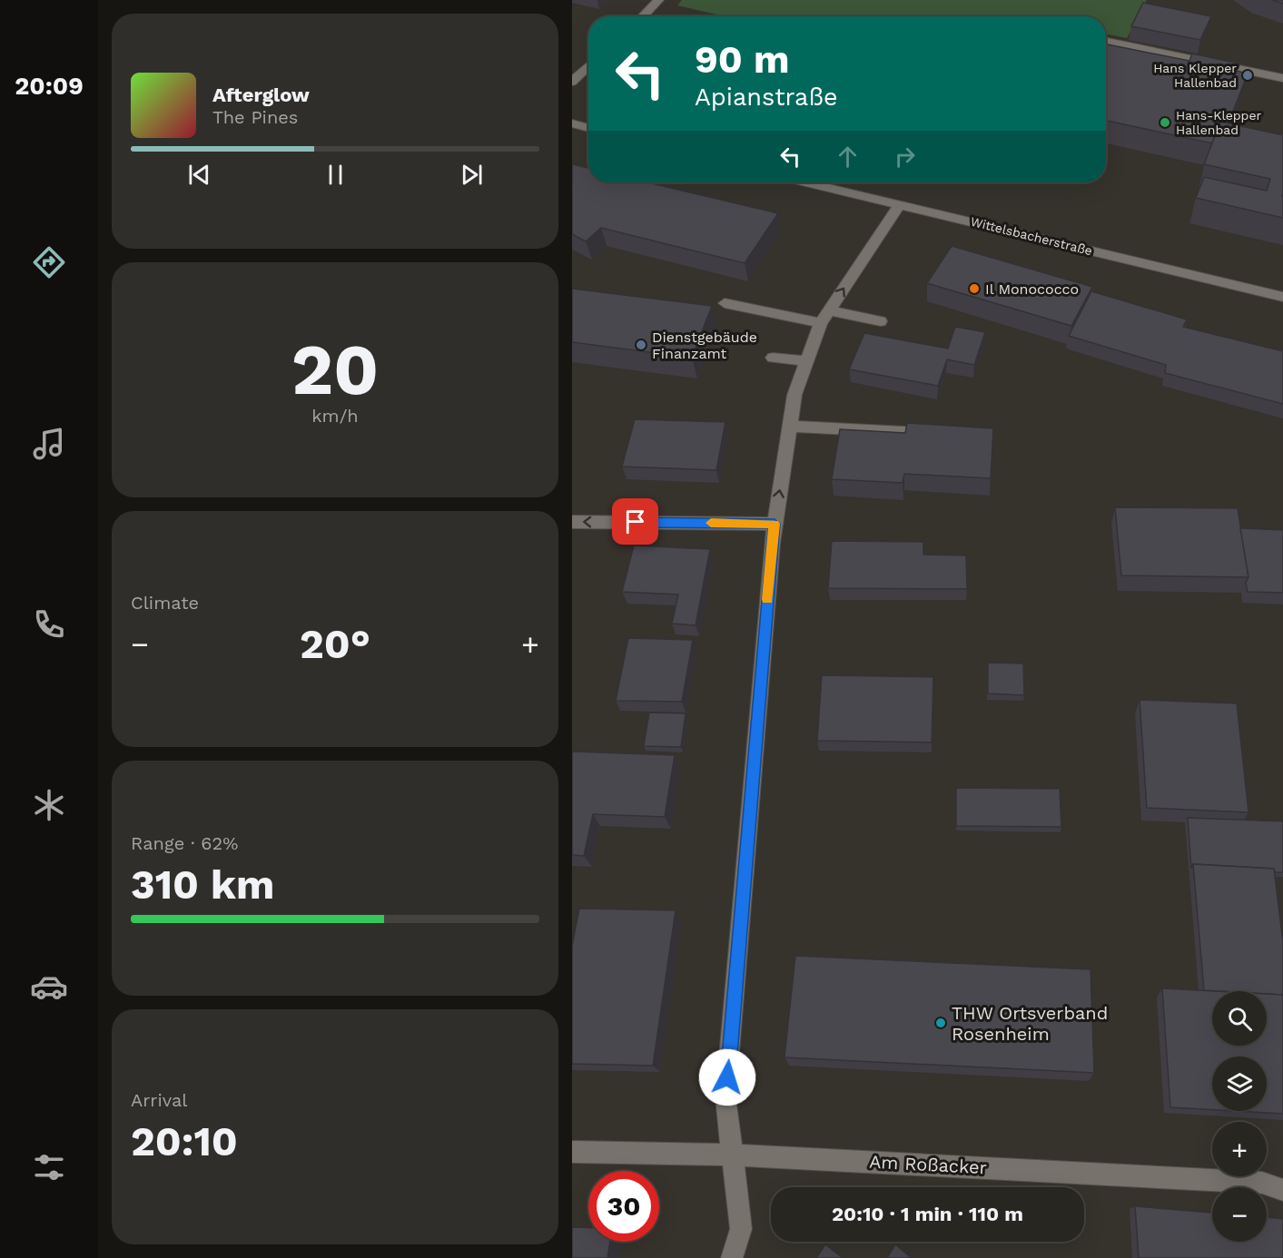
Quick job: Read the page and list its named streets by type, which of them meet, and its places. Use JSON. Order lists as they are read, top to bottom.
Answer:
{
  "streets": {
    "street": ["Wittelsbacherstraße", "Am Roßacker"]
  },
  "places": [
    "Hans Klepper Hallenbad",
    "Hans-Klepper Hallenbad",
    "Il Monococco",
    "Dienstgebäude Finanzamt",
    "THW Ortsverband Rosenheim"
  ],
  "page": {
    "tabs": "20:09",
    "turn": ["90 m", "Apianstraße"],
    "song": ["Afterglow", "The Pines"],
    "tile": [
      ["20", "km/h"],
      "Climate",
      ["Range · 62%", "310 km"],
      ["Arrival", "20:10"]
    ],
    "heat": ["−", "20°", "+"],
    "map_buttons": ["+", "−"],
    "limit": "30",
    "trip": "20:10 · 1 min · 110 m"
  }
}
